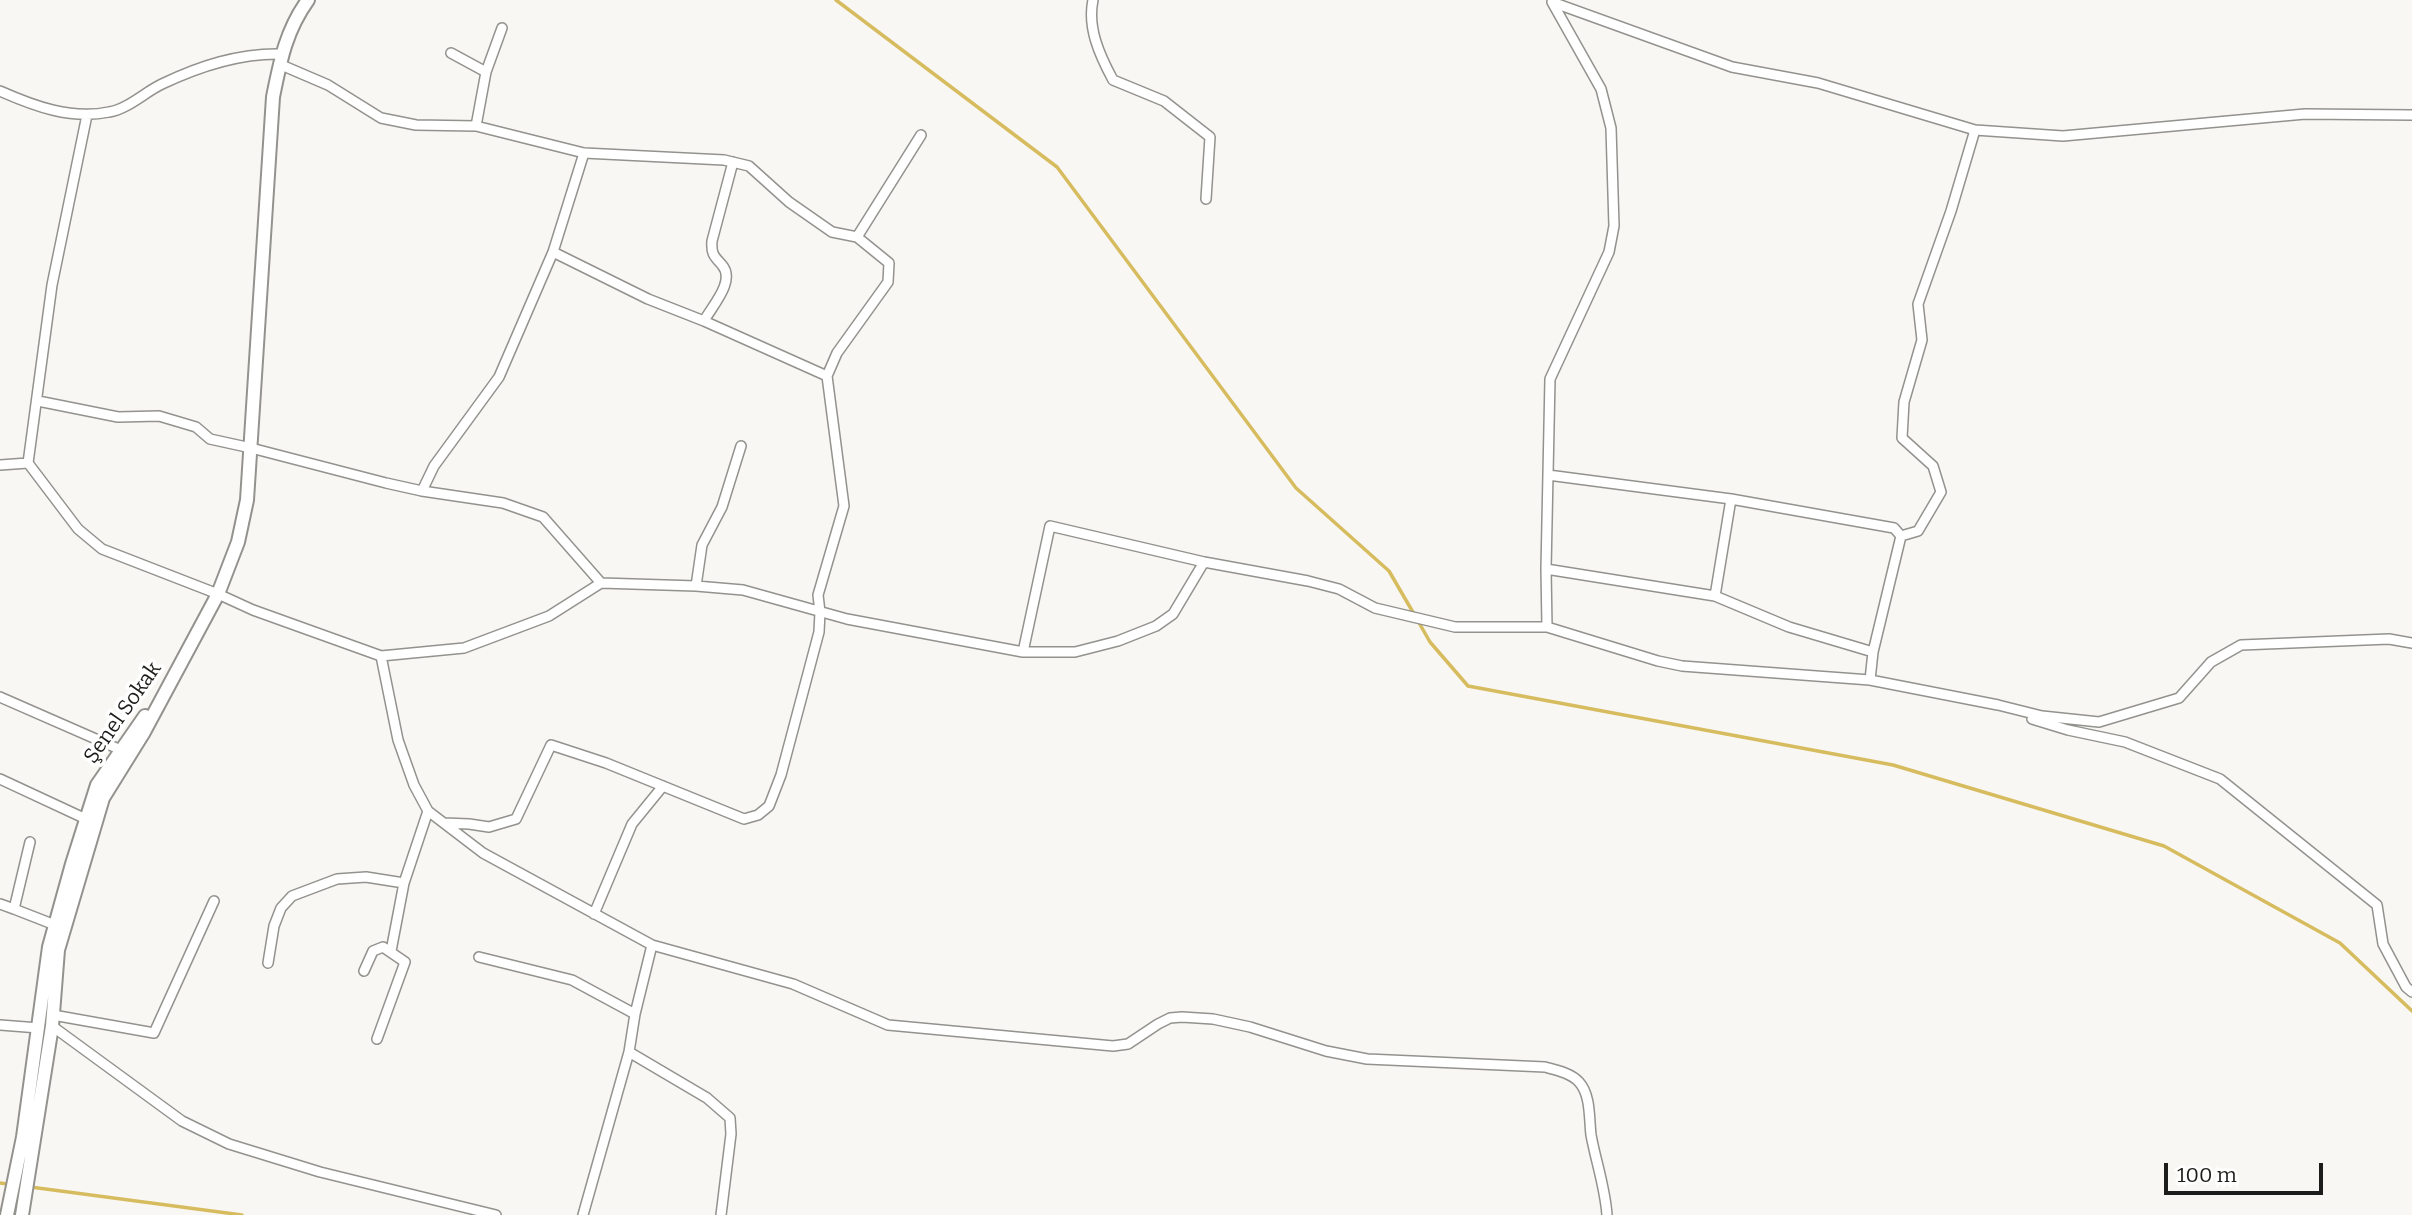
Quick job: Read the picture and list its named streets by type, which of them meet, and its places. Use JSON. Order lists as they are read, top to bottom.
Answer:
{
  "streets": {
    "street": ["Şenel Sokak"]
  },
  "scale_bar": "100 m"
}
